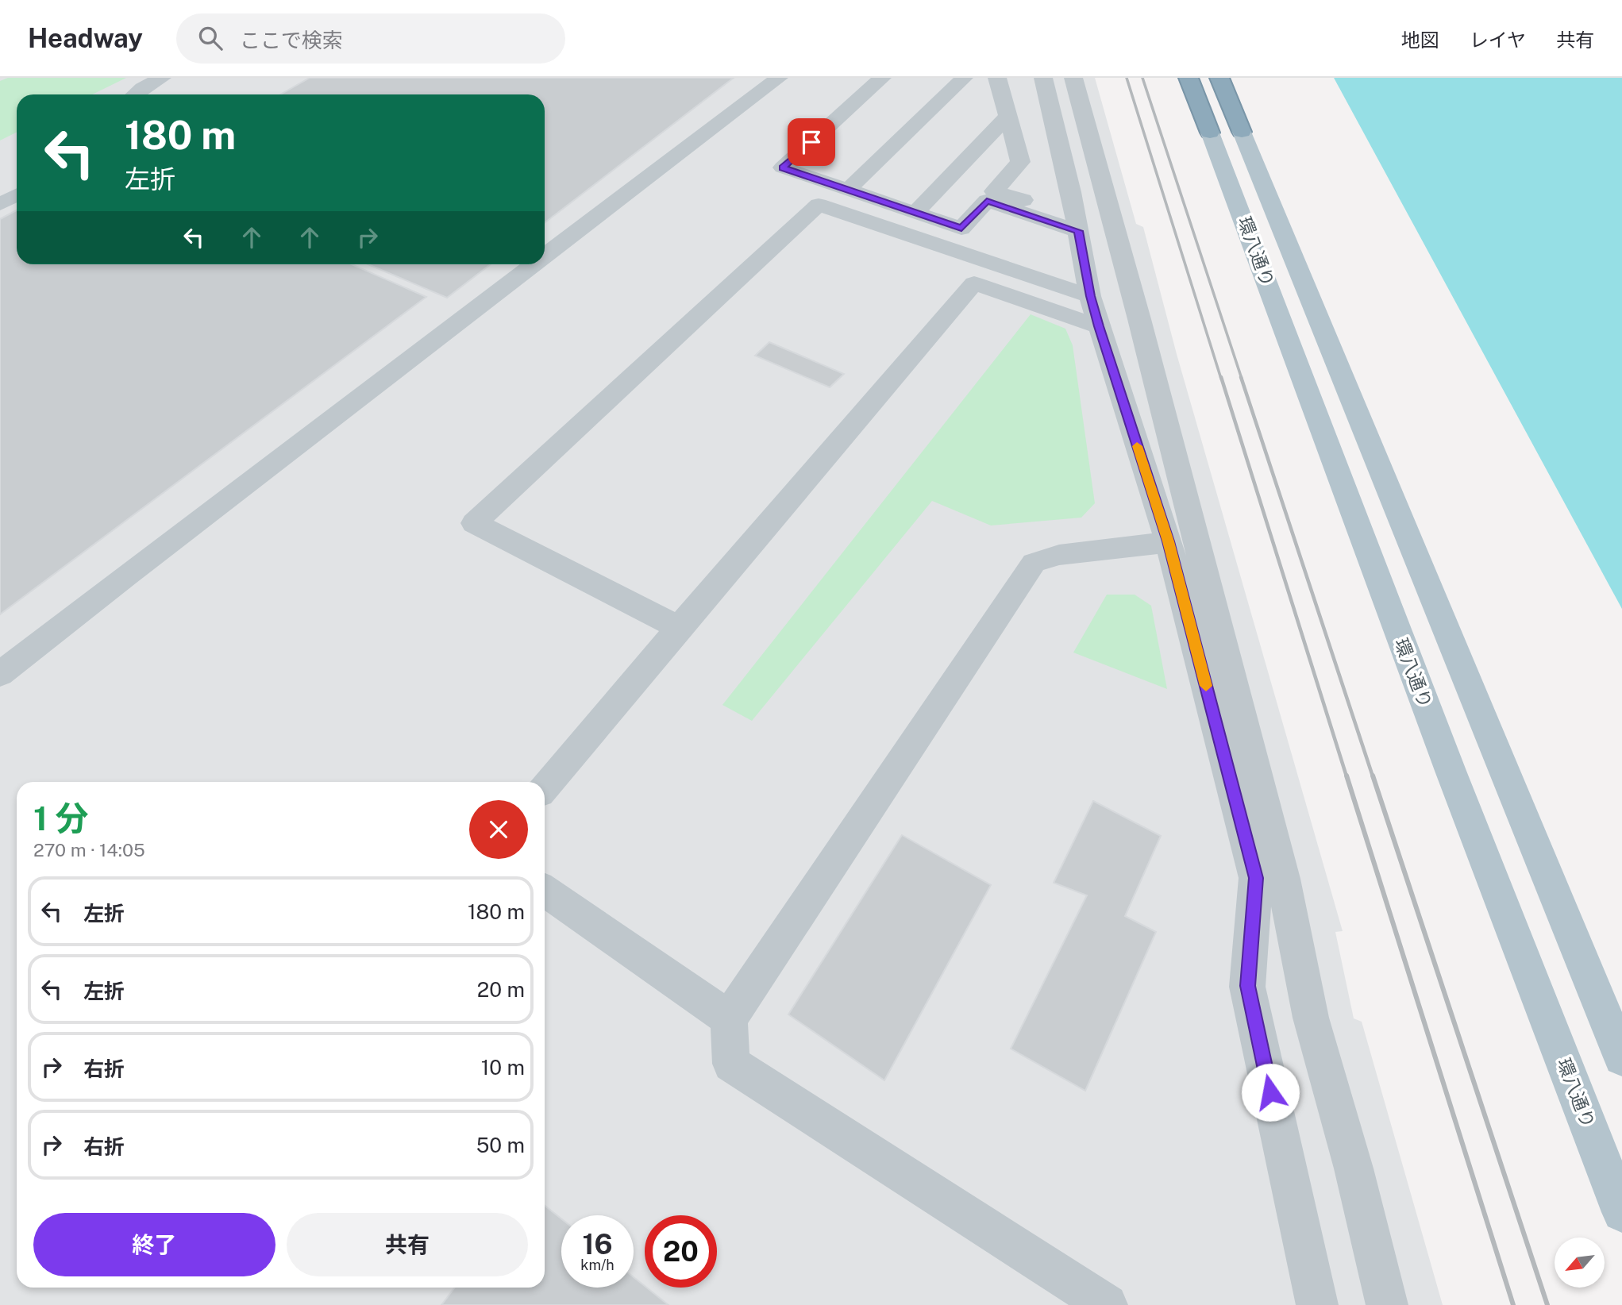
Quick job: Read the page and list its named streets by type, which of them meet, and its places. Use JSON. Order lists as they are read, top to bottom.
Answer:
{
  "streets": {
    "main road": ["環八通り"]
  },
  "north": "bottom left",
  "page": {
    "header": "Headway",
    "search": "ここで検索",
    "nav": ["地図", "レイヤ", "共有"],
    "turn": ["180 m", "左折"],
    "heading": ["1 分", "270 m · 14:05"],
    "list": [
      {
        "name": "左折",
        "value": "180 m"
      },
      {
        "name": "左折",
        "value": "20 m"
      },
      {
        "name": "右折",
        "value": "10 m"
      },
      {
        "name": "右折",
        "value": "50 m"
      }
    ],
    "buttons": ["終了", "共有"],
    "speed": "16 km/h",
    "limit": "20"
  }
}
